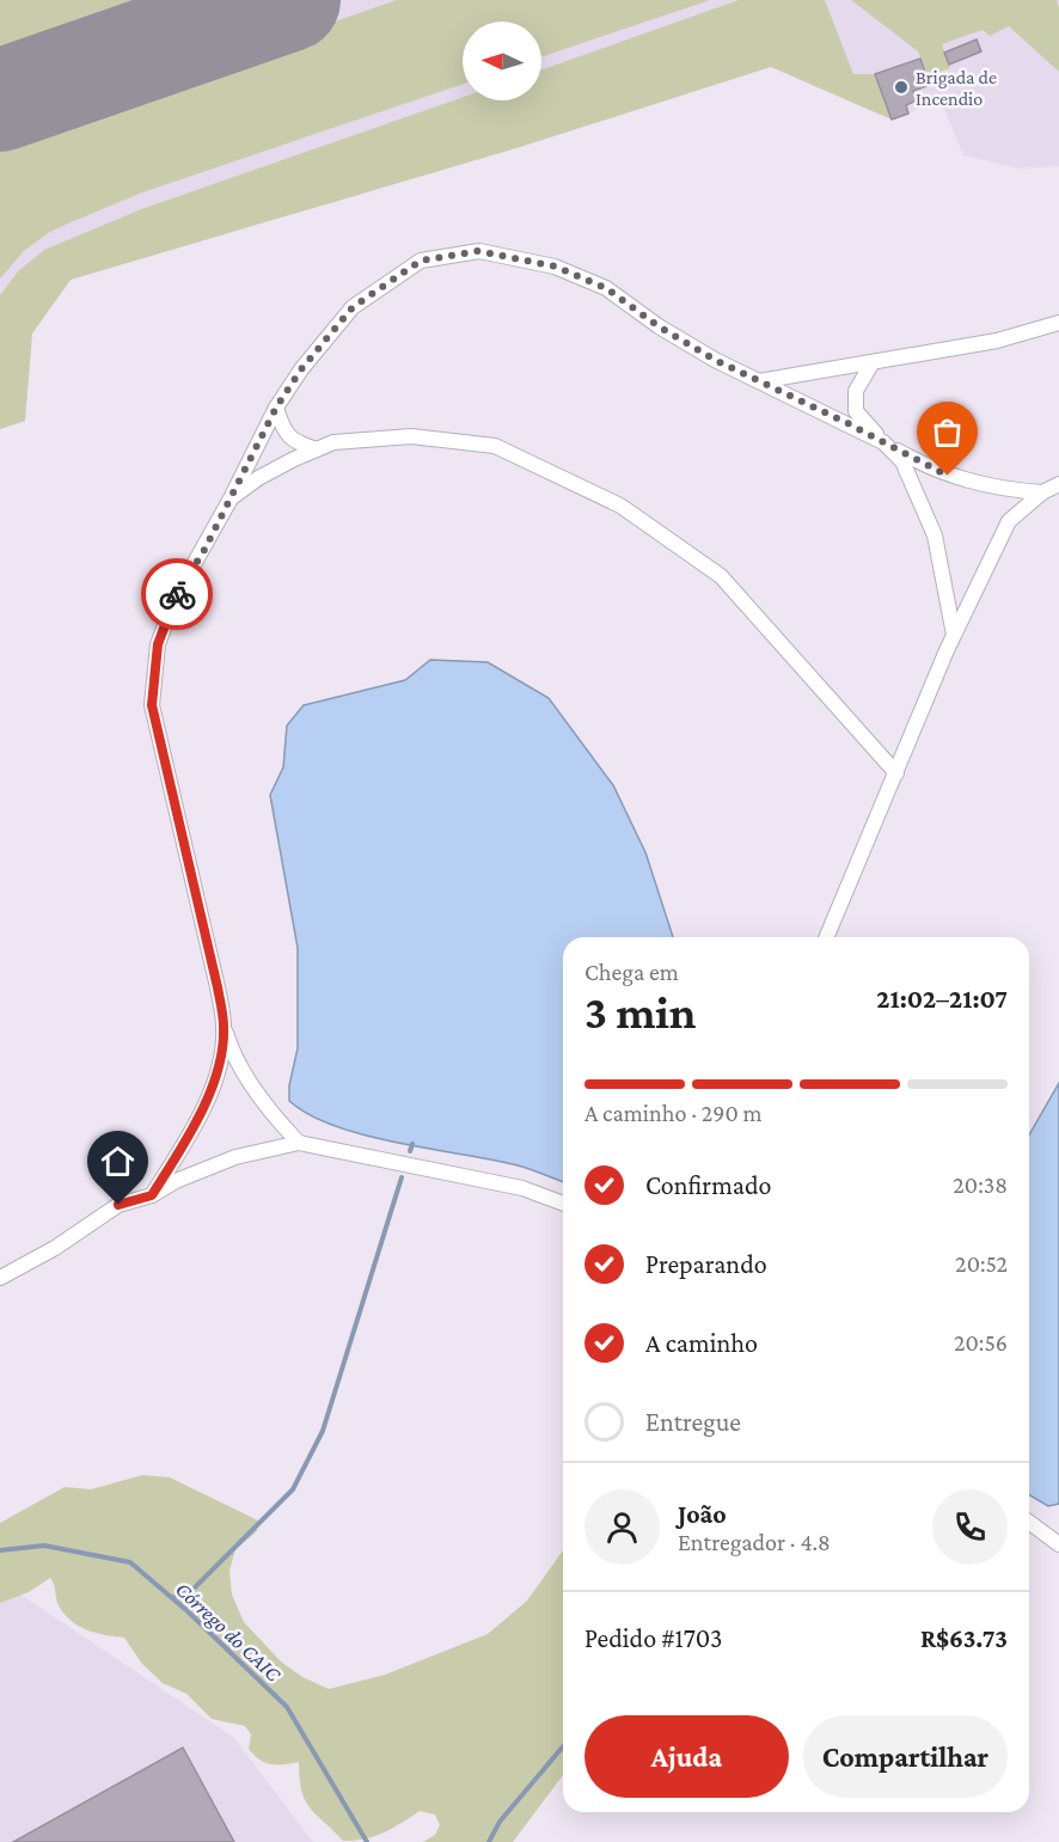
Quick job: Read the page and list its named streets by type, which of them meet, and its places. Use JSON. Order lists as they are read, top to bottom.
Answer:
{
  "water": ["Córrego do CAIC"],
  "places": ["Brigada de Incendio"],
  "north": "left",
  "page": {
    "heading": ["3 min", "Chega em", "21:02–21:07"],
    "panel": [
      "João",
      "Entregador · 4.8",
      "Pedido #1703",
      "R$63.73"
    ],
    "bar": "A caminho · 290 m",
    "list": [
      ["Confirmado", "20:38"],
      ["Preparando", "20:52"],
      ["A caminho", "20:56"],
      "Entregue"
    ],
    "buttons": ["Ajuda", "Compartilhar"]
  }
}
